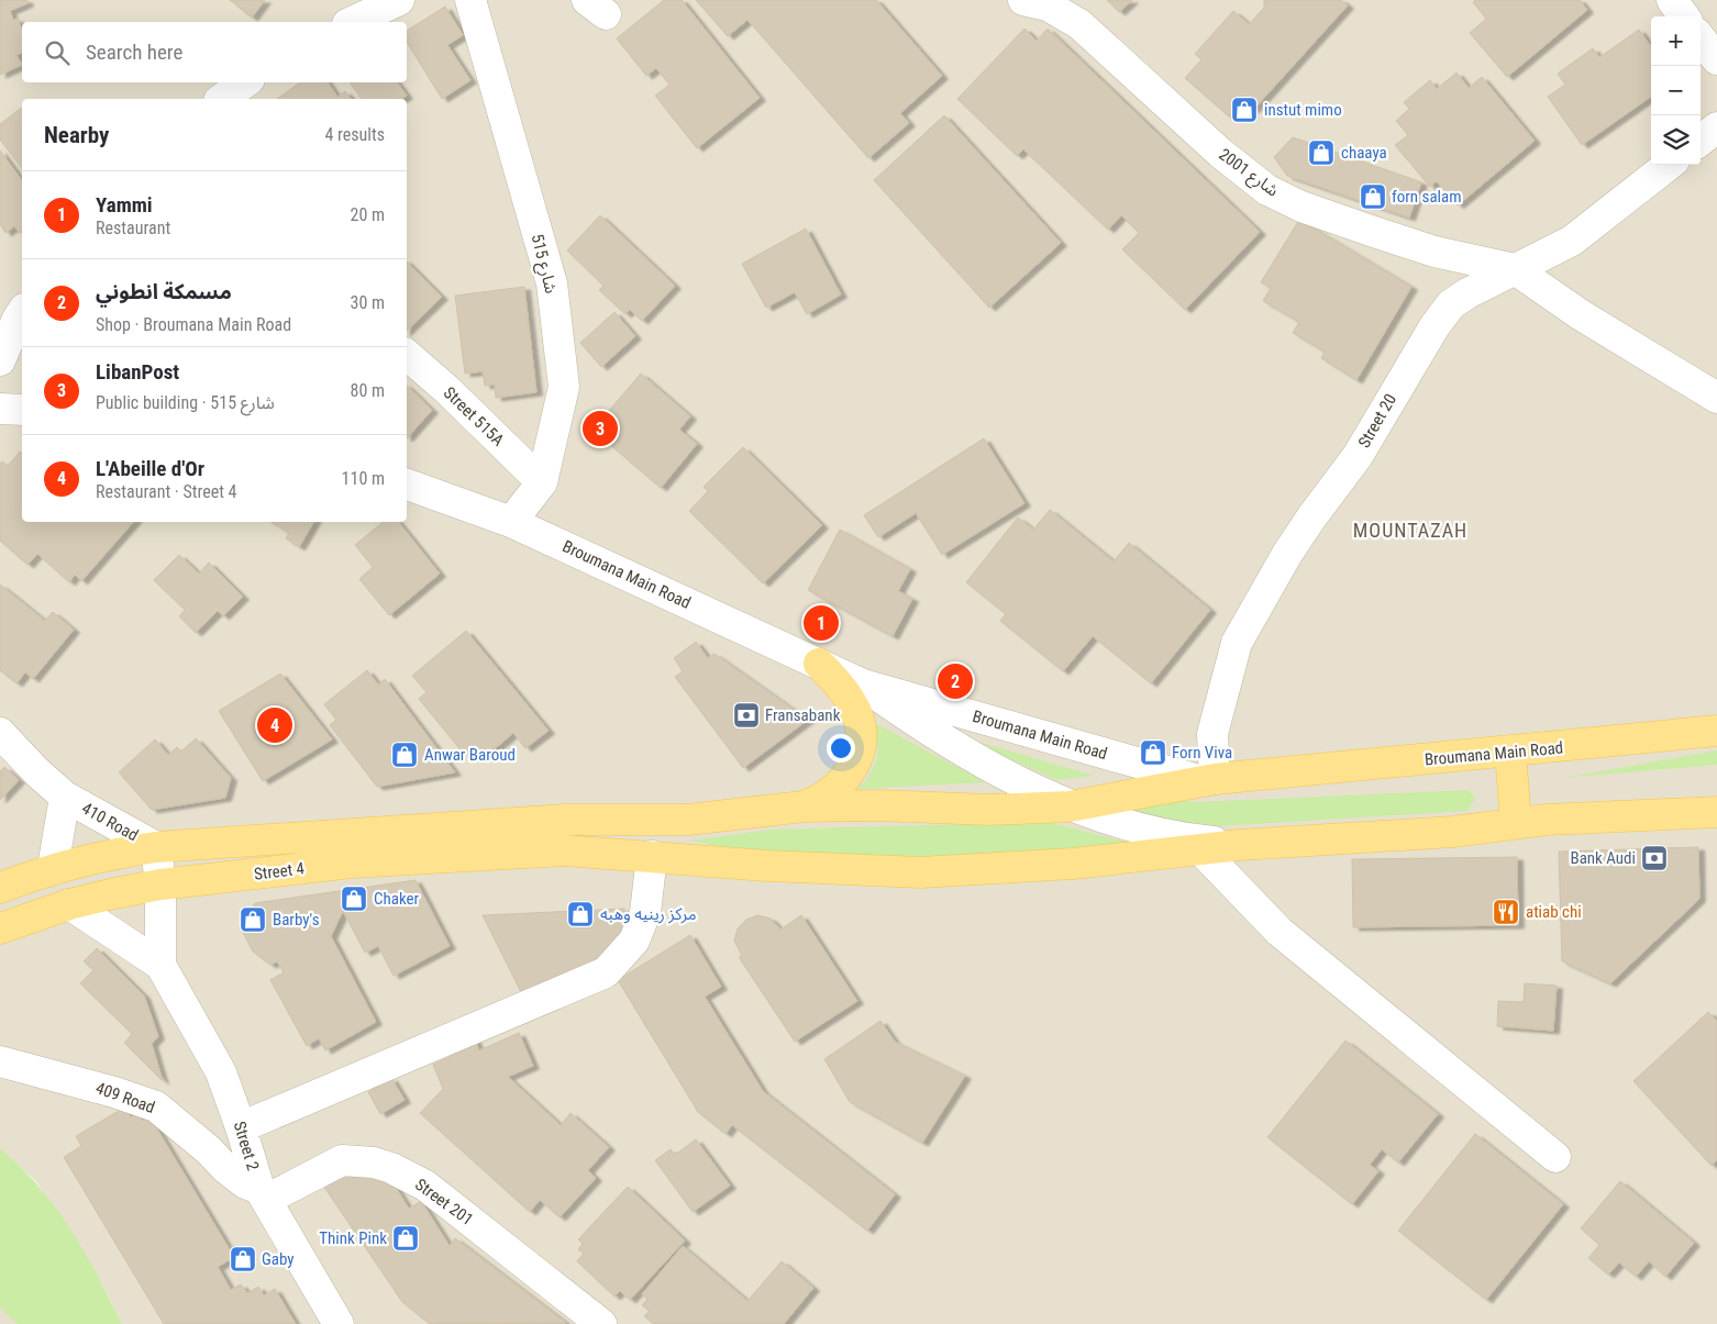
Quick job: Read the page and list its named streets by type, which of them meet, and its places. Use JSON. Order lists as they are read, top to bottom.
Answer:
{
  "streets": {
    "main road": ["Broumana Main Road", "Street 4"],
    "street": [
      "شارع 2001",
      "شارع 515",
      "Street 515A",
      "Street 20",
      "410 Road",
      "409 Road",
      "Street 2",
      "Street 201"
    ]
  },
  "crossings": [
    ["شارع 2001", "Street 20"],
    ["شارع 515", "Street 515A"],
    ["شارع 515", "Broumana Main Road"],
    ["Street 20", "Broumana Main Road"],
    ["410 Road", "Street 4"],
    ["410 Road", "Street 2"],
    ["Street 4", "Street 2"],
    ["409 Road", "Street 2"],
    ["409 Road", "Street 201"],
    ["Street 2", "Street 201"]
  ],
  "districts": ["MOUNTAZAH"],
  "places": {
    "shop": [
      "instut mimo",
      "chaaya",
      "forn salam",
      "Forn Viva",
      "Anwar Baroud",
      "Chaker",
      "مركز رينيه وهبه",
      "Barby's",
      "Think Pink",
      "Gaby"
    ],
    "bank": ["Fransabank", "Bank Audi"],
    "restaurant": ["atiab chi"]
  },
  "page": {
    "map_buttons": ["+", "−"],
    "search": "Search here",
    "heading": ["Nearby", "4 results"],
    "list": [
      {
        "mark": "1",
        "name": "Yammi",
        "note": "Restaurant",
        "value": "20 m"
      },
      {
        "mark": "2",
        "name": "مسمكة انطوني",
        "note": "Shop · Broumana Main Road",
        "value": "30 m"
      },
      {
        "mark": "3",
        "name": "LibanPost",
        "note": "Public building · شارع 515",
        "value": "80 m"
      },
      {
        "mark": "4",
        "name": "L'Abeille d'Or",
        "note": "Restaurant · Street 4",
        "value": "110 m"
      }
    ],
    "pins": [
      "3",
      "1",
      "2",
      "4"
    ]
  }
}
